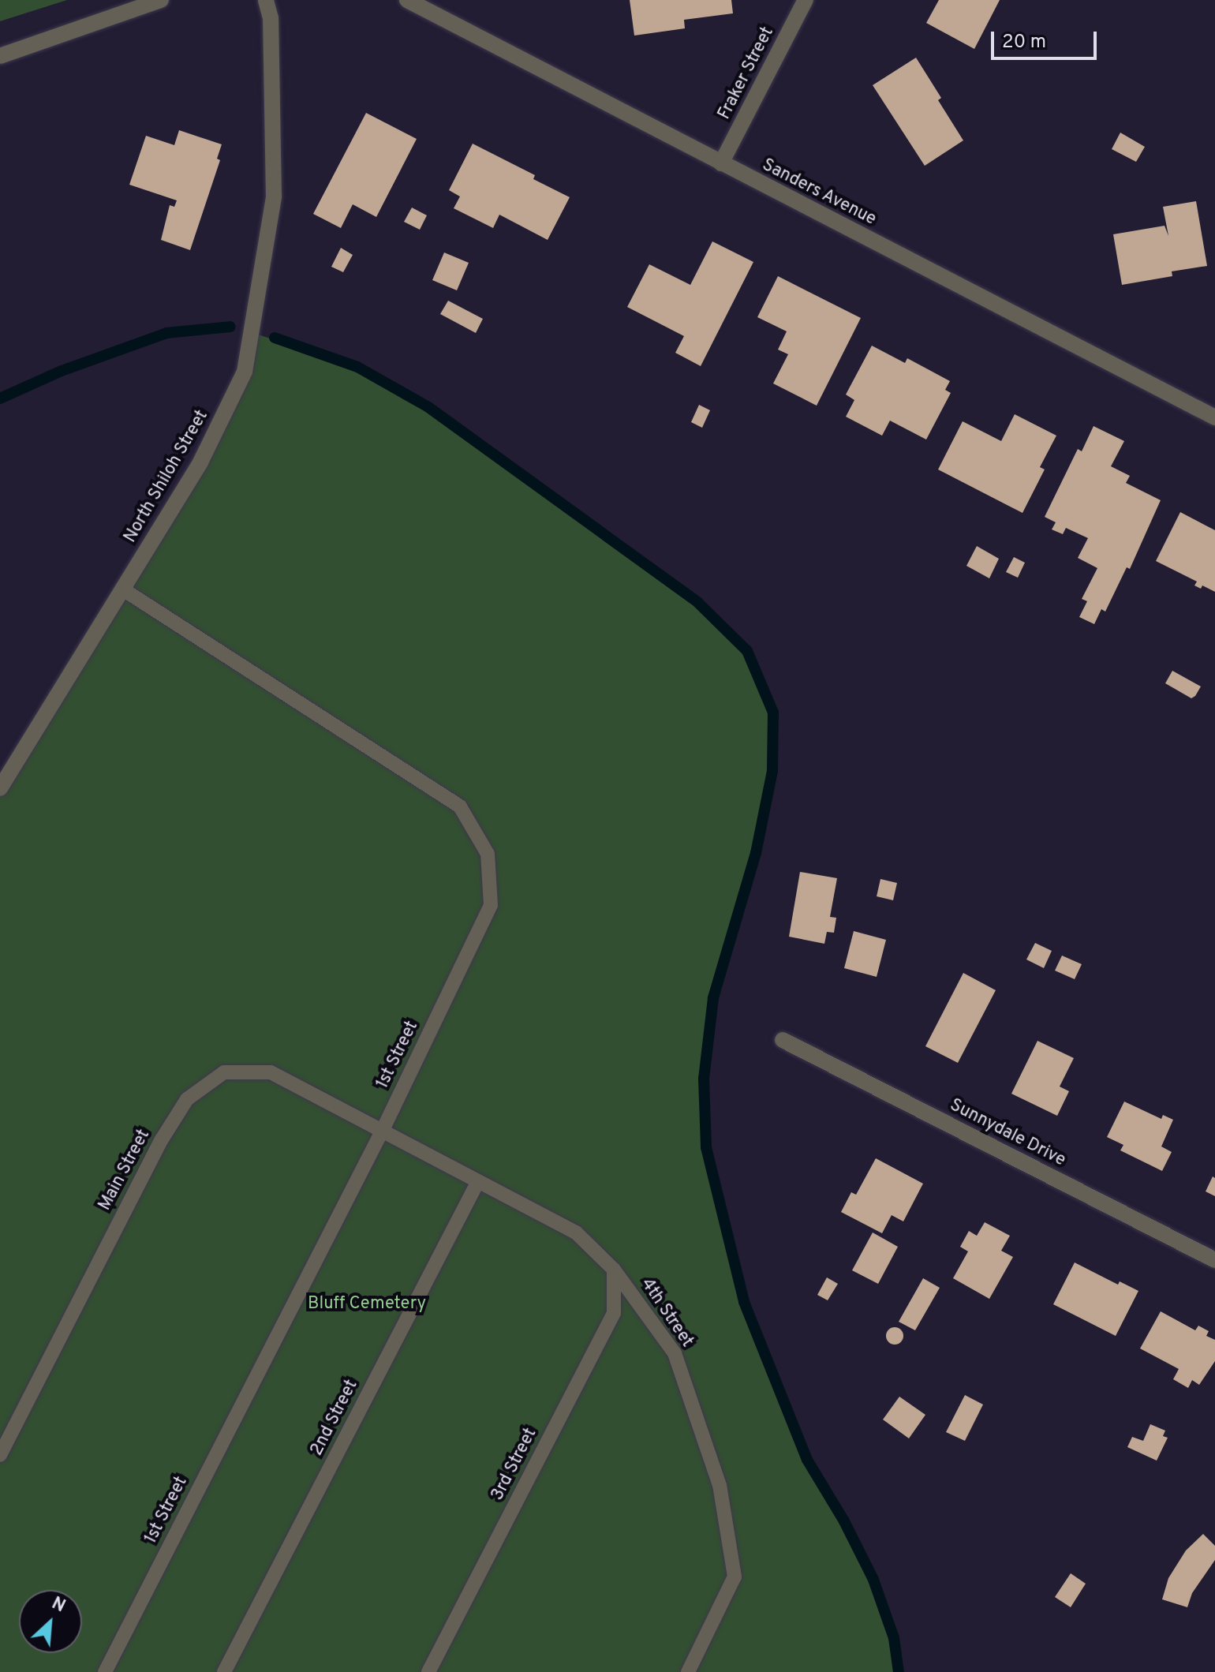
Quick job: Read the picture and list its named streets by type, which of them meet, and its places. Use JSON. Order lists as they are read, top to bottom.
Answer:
{
  "streets": {
    "street": [
      "Fraker Street",
      "Sanders Avenue",
      "North Shiloh Street",
      "Sunnydale Drive"
    ],
    "lane": [
      "1st Street",
      "Main Street",
      "4th Street",
      "2nd Street",
      "3rd Street"
    ]
  },
  "crossings": [
    ["Fraker Street", "Sanders Avenue"],
    ["North Shiloh Street", "1st Street"],
    ["1st Street", "Main Street"],
    ["1st Street", "4th Street"],
    ["Main Street", "4th Street"],
    ["4th Street", "2nd Street"],
    ["4th Street", "3rd Street"]
  ],
  "parks": ["Bluff Cemetery"],
  "scale_bar": "20 m",
  "north": "top right"
}
